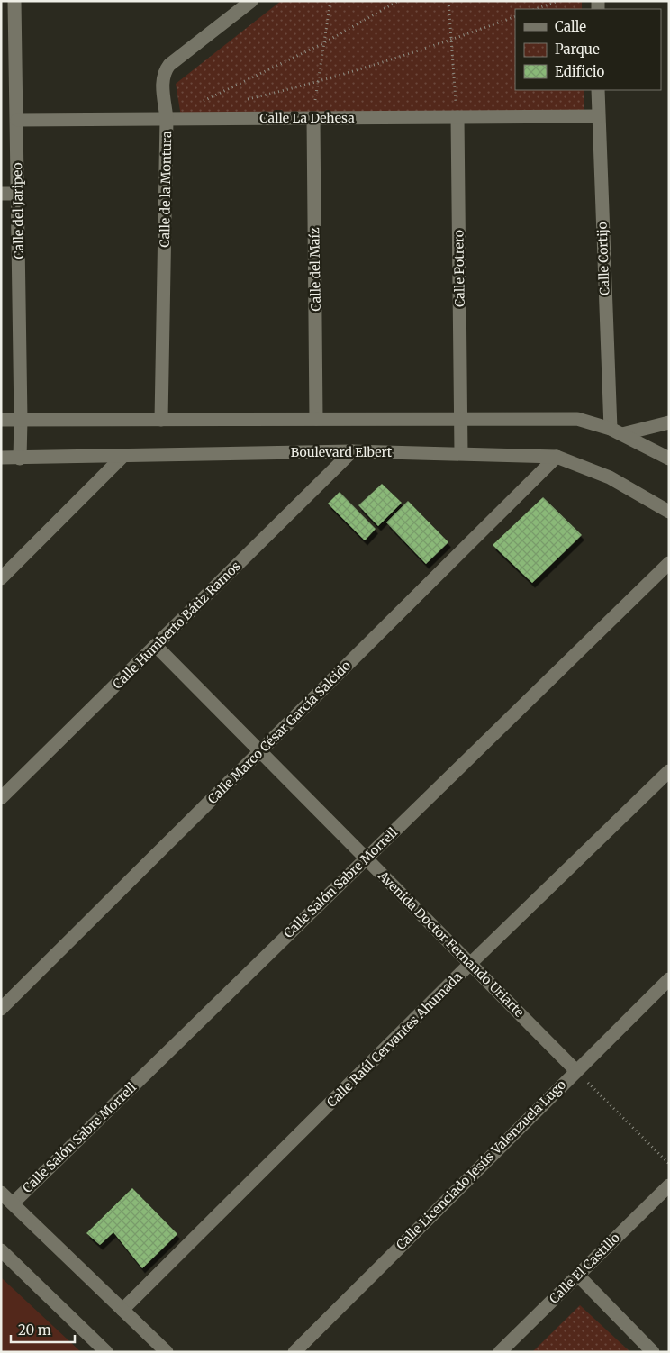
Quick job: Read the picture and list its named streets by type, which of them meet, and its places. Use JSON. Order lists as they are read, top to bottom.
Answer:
{
  "streets": {
    "street": [
      "Calle La Dehesa",
      "Calle de la Montura",
      "Calle del Jaripeo",
      "Calle Cortijo",
      "Calle Potrero",
      "Calle del Maíz",
      "Boulevard Elbert",
      "Calle Humberto Bátiz Ramos",
      "Calle Marco César García Salcido",
      "Calle Salón Sabre Morrell",
      "Avenida Doctor Fernando Uriarte",
      "Calle Raúl Cervantes Ahumada",
      "Calle Licenciado Jesús Valenzuela Lugo",
      "Calle El Castillo"
    ]
  },
  "crossings": [
    ["Calle La Dehesa", "Calle de la Montura"],
    ["Calle La Dehesa", "Calle del Jaripeo"],
    ["Calle La Dehesa", "Calle Cortijo"],
    ["Calle La Dehesa", "Calle Potrero"],
    ["Calle La Dehesa", "Calle del Maíz"],
    ["Calle del Jaripeo", "Boulevard Elbert"],
    ["Calle Potrero", "Boulevard Elbert"],
    ["Boulevard Elbert", "Calle Humberto Bátiz Ramos"],
    ["Boulevard Elbert", "Calle Marco César García Salcido"],
    ["Calle Humberto Bátiz Ramos", "Avenida Doctor Fernando Uriarte"],
    ["Calle Marco César García Salcido", "Avenida Doctor Fernando Uriarte"],
    ["Calle Salón Sabre Morrell", "Avenida Doctor Fernando Uriarte"],
    ["Avenida Doctor Fernando Uriarte", "Calle Raúl Cervantes Ahumada"],
    ["Avenida Doctor Fernando Uriarte", "Calle Licenciado Jesús Valenzuela Lugo"]
  ],
  "legend": ["Calle", "Parque", "Edificio"],
  "scale_bar": "20 m"
}
